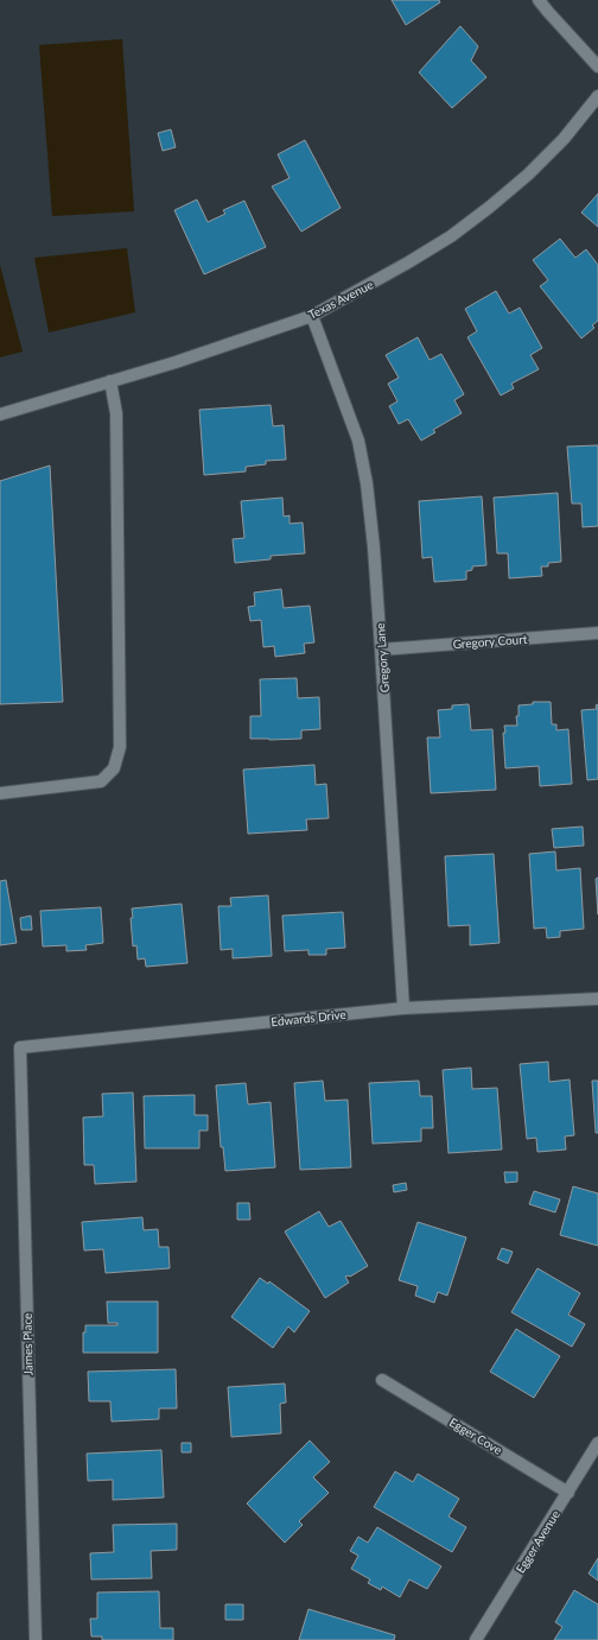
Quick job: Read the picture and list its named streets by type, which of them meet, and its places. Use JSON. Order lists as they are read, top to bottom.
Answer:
{
  "streets": {
    "street": [
      "Texas Avenue",
      "Gregory Court",
      "Gregory Lane",
      "Edwards Drive",
      "James Place",
      "Egger Cove",
      "Egger Avenue"
    ]
  },
  "crossings": [
    ["Texas Avenue", "Gregory Lane"],
    ["Gregory Court", "Gregory Lane"],
    ["Gregory Lane", "Edwards Drive"],
    ["Edwards Drive", "James Place"],
    ["Egger Cove", "Egger Avenue"]
  ]
}
